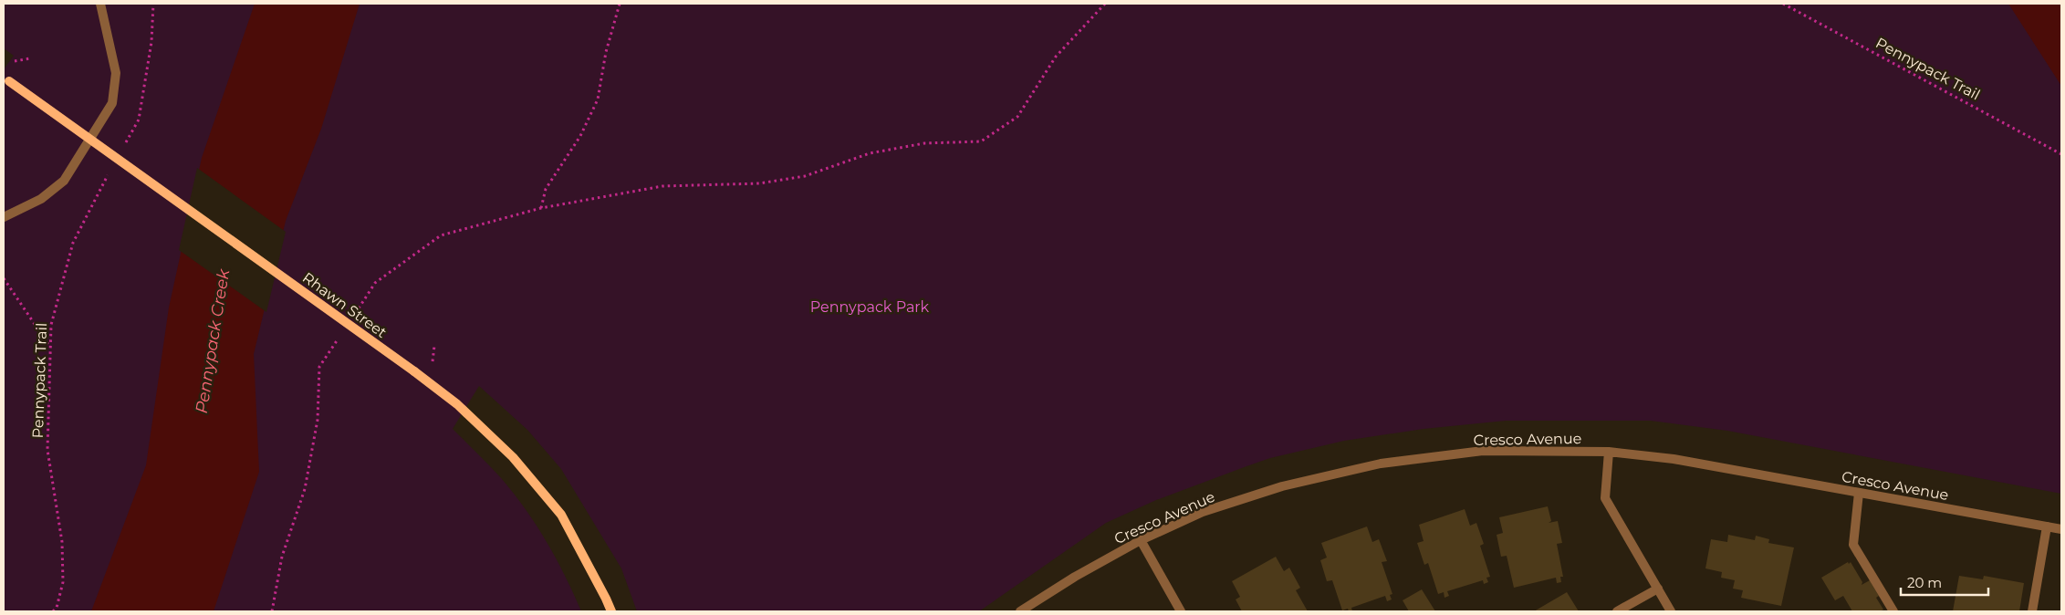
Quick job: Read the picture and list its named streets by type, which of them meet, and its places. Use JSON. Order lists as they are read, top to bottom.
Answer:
{
  "streets": {
    "main road": ["Rhawn Street"],
    "street": ["Cresco Avenue"],
    "path": ["Pennypack Trail"]
  },
  "water": ["Pennypack Creek"],
  "parks": ["Pennypack Park"],
  "scale_bar": "20 m"
}
